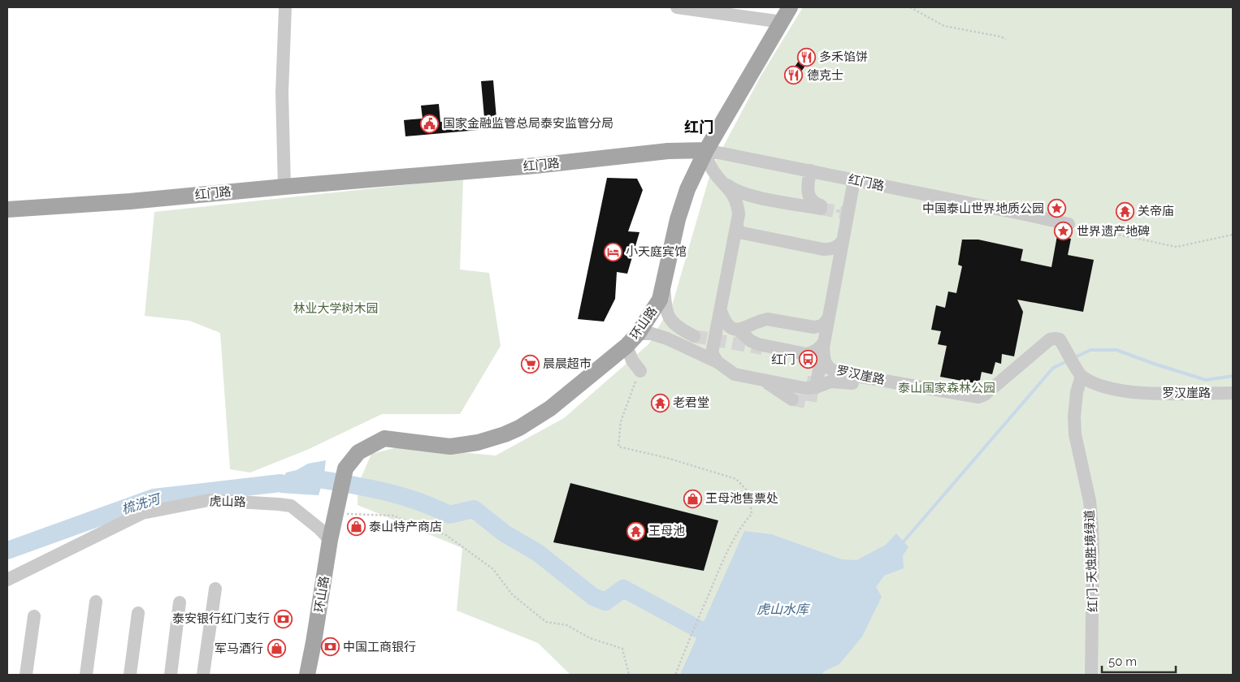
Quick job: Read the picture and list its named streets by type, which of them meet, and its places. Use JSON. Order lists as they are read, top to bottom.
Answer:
{
  "streets": {
    "main road": ["红门路", "环山路"],
    "street": ["罗汉崖路", "虎山路", "红门-天烛胜境绿道"]
  },
  "crossings": [
    ["红门路", "环山路"],
    ["环山路", "罗汉崖路"],
    ["环山路", "虎山路"],
    ["罗汉崖路", "红门-天烛胜境绿道"]
  ],
  "districts": ["红门"],
  "water": ["梳洗河", "虎山水库"],
  "parks": ["林业大学树木园", "泰山国家森林公园"],
  "places": {
    "restaurant": ["多禾馅饼", "德克士"],
    "public building": ["国家金融监管总局泰安监管分局"],
    "place": ["中国泰山世界地质公园", "世界遗产地碑"],
    "temple": ["关帝庙", "老君堂", "王母池"],
    "hotel": ["小天庭宾馆"],
    "bus stop": ["红门"],
    "supermarket": ["晨晨超市"],
    "shop": ["王母池售票处", "泰山特产商店", "军马酒行"],
    "bank": ["泰安银行红门支行", "中国工商银行"]
  },
  "scale_bar": "50 m"
}
